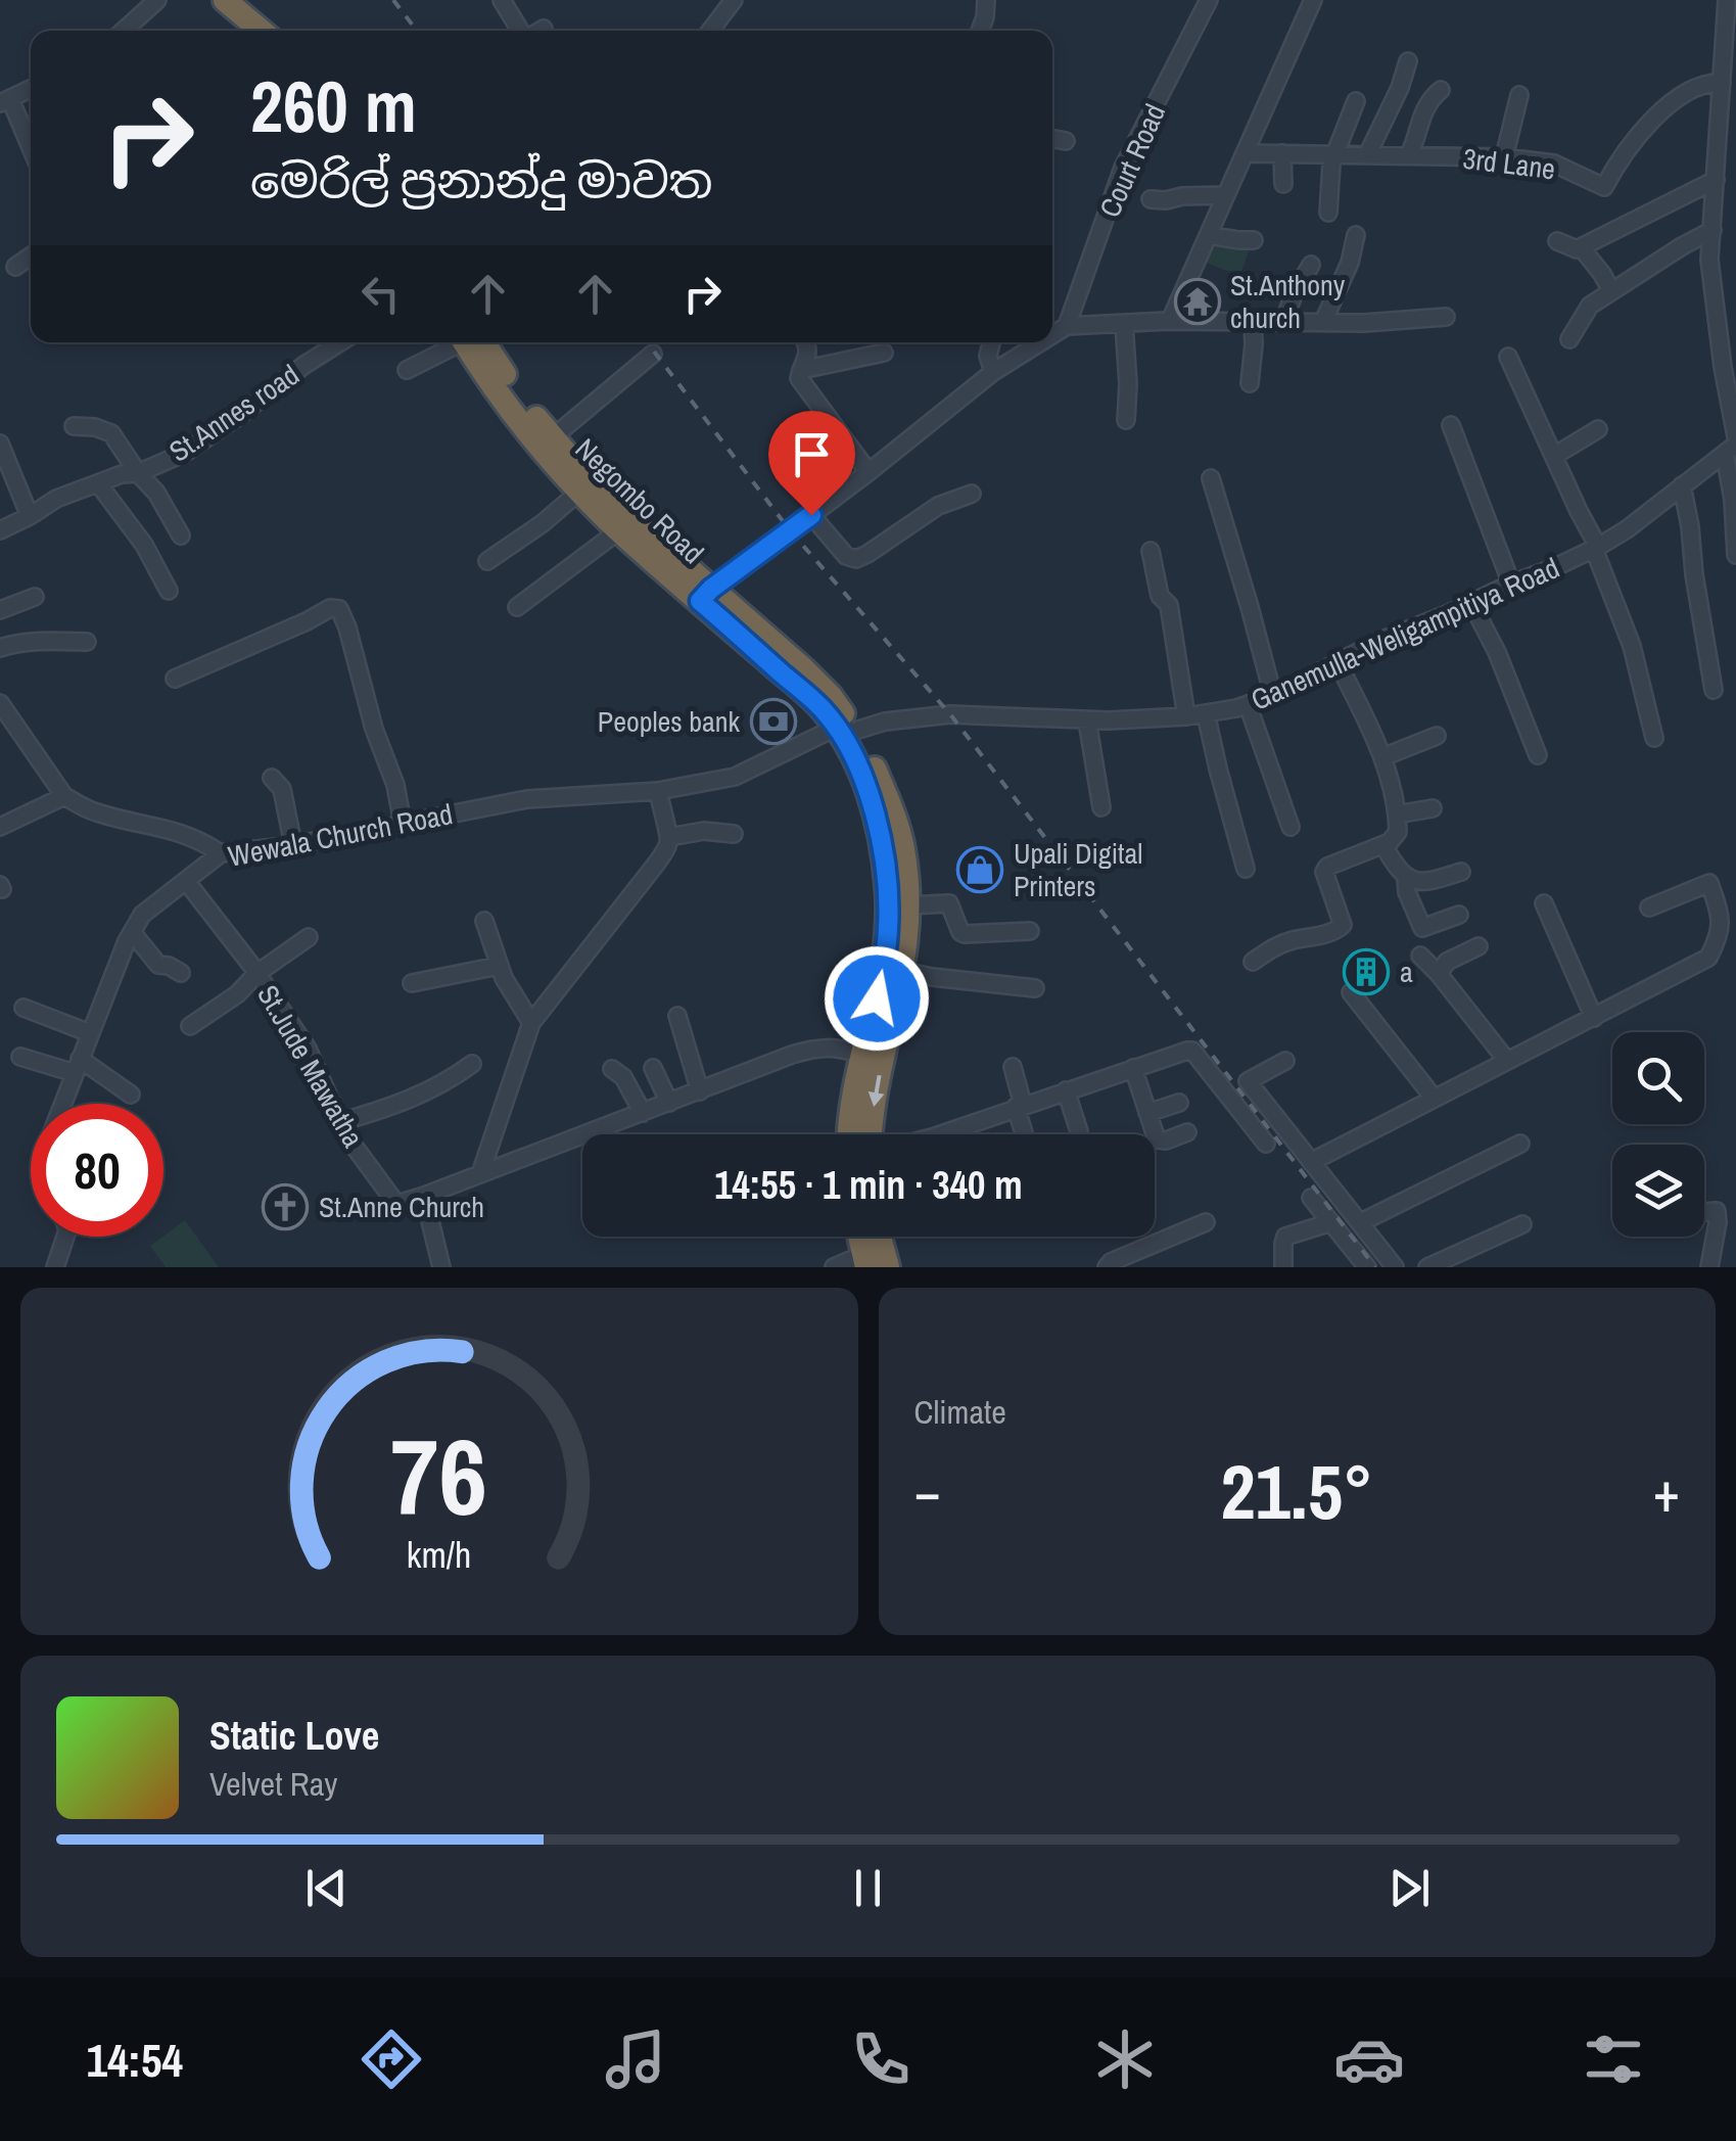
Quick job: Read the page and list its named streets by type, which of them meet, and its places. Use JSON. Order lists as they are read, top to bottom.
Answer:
{
  "streets": {
    "highway": ["Negombo Road"],
    "street": [
      "Court Road",
      "3rd Lane",
      "St.Annes road",
      "Ganemulla-Weligampitiya Road",
      "Wewala Church Road",
      "St.Jude Mawatha"
    ]
  },
  "crossings": [
    ["Negombo Road", "Ganemulla-Weligampitiya Road"],
    ["Negombo Road", "Wewala Church Road"],
    ["Ganemulla-Weligampitiya Road", "Wewala Church Road"],
    ["Wewala Church Road", "St.Jude Mawatha"]
  ],
  "places": {
    "temple": ["St.Anthony church"],
    "bank": ["Peoples bank"],
    "shop": ["Upali Digital Printers"],
    "building": ["a"],
    "church": ["St.Anne Church"]
  },
  "page": {
    "turn": ["260 m", "මෙරිල් ප්‍රනාන්දු මාවත"],
    "limit": "80",
    "trip": "14:55 · 1 min · 340 m",
    "tile": "Climate",
    "heat": ["−", "21.5°", "+"],
    "song": ["Static Love", "Velvet Ray"],
    "tabs": "14:54",
    "gauge": ["76", "km/h"]
  }
}
